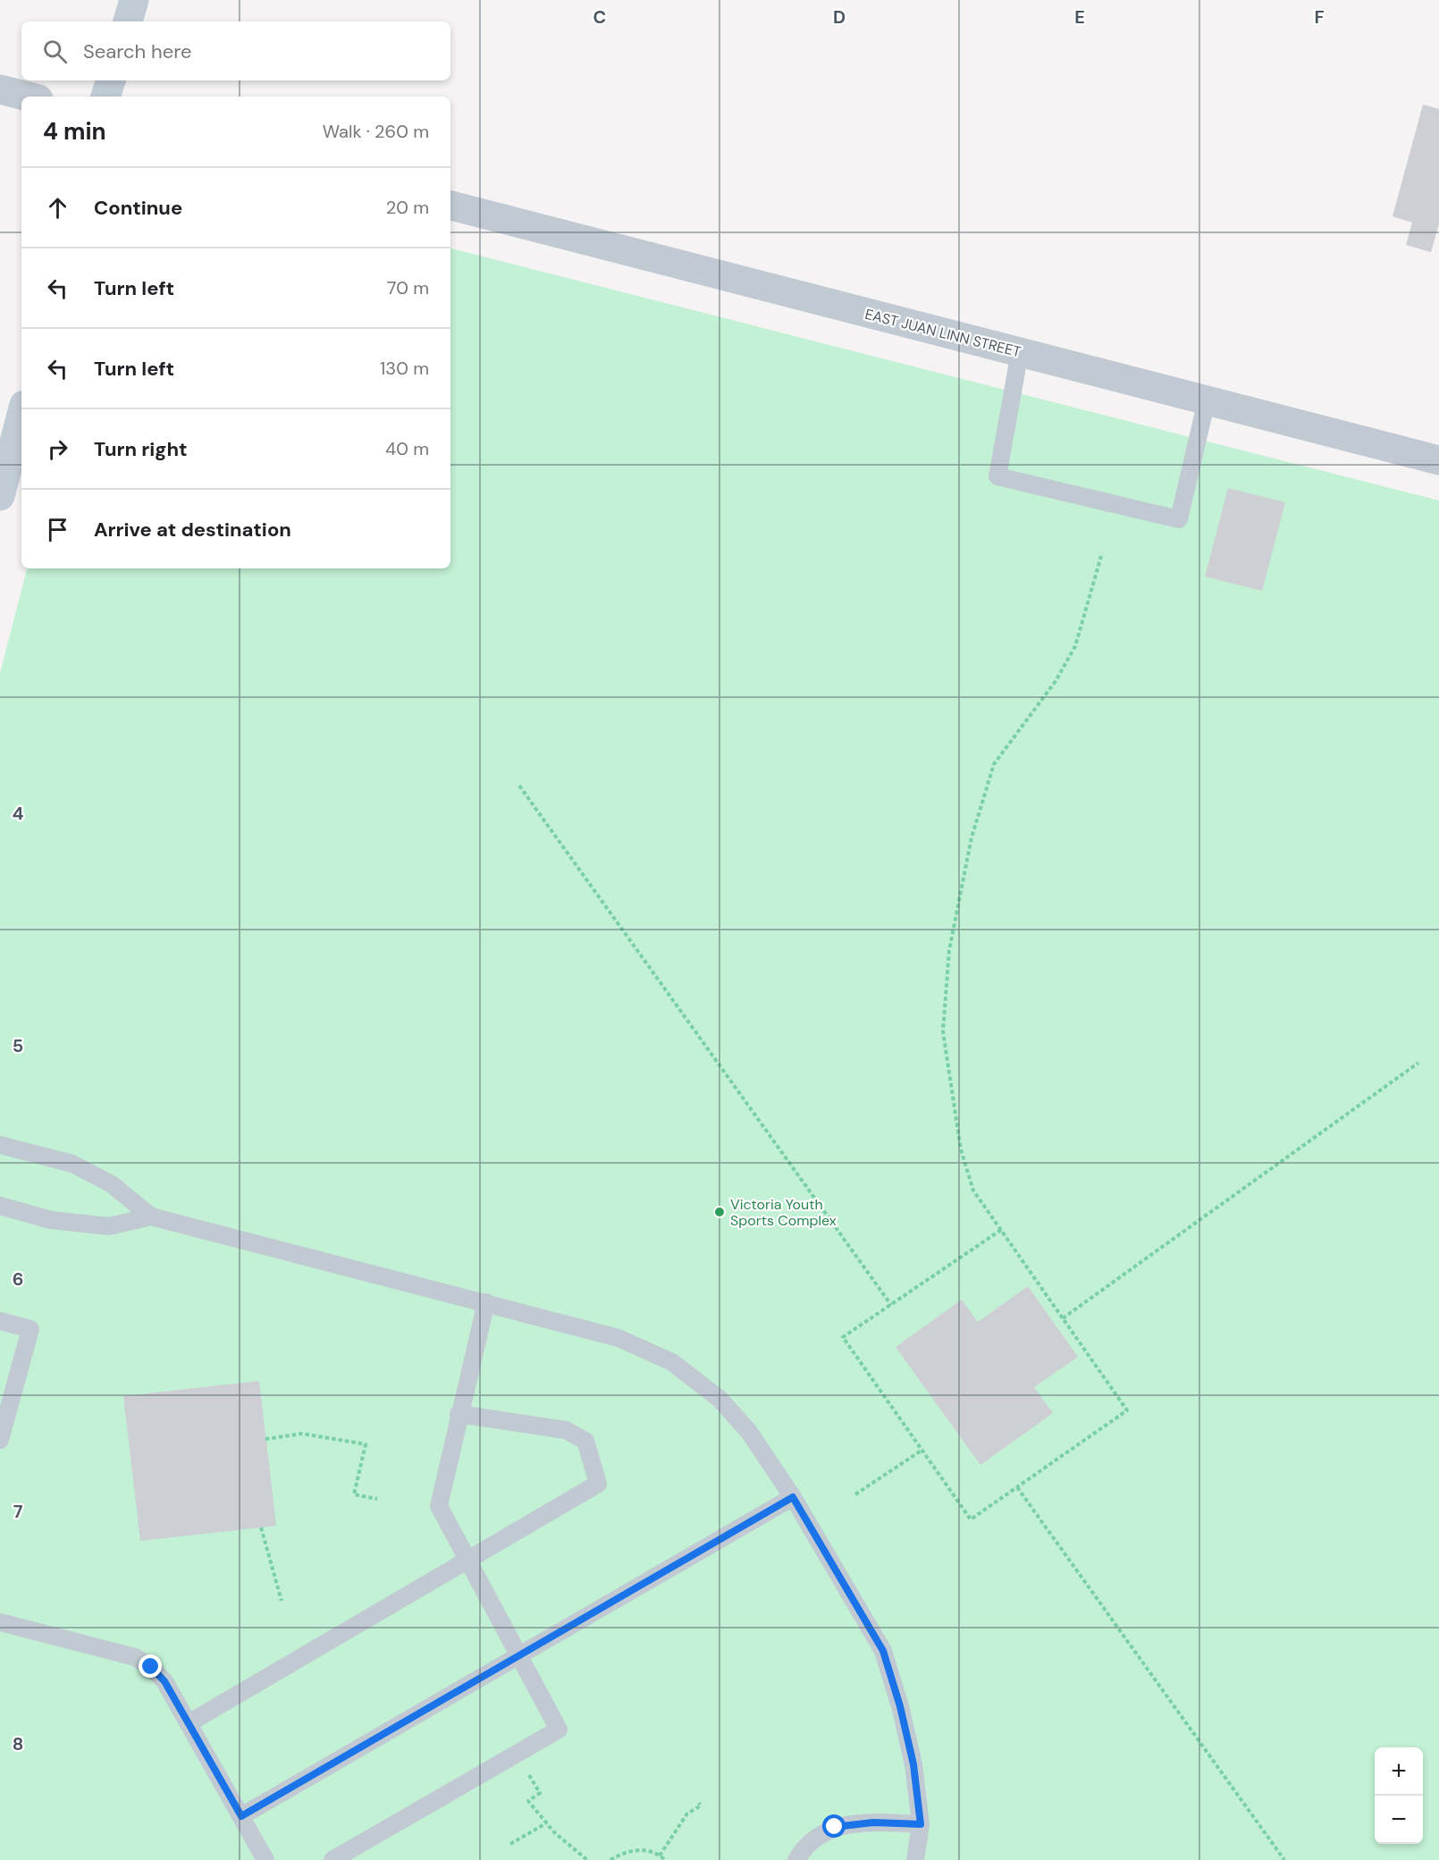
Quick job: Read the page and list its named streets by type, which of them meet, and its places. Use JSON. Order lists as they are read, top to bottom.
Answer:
{
  "streets": {
    "street": ["EAST JUAN LINN STREET"]
  },
  "places": ["Victoria Youth Sports Complex"],
  "page": {
    "search": "Search here",
    "heading": ["4 min", "Walk · 260 m"],
    "list": [
      ["Continue", "20 m"],
      ["Turn left", "70 m"],
      ["Turn left", "130 m"],
      ["Turn right", "40 m"],
      "Arrive at destination"
    ],
    "map_buttons": ["+", "−"]
  },
  "grid": {
    "columns": [
      "C",
      "D",
      "E",
      "F"
    ],
    "rows": [
      "4",
      "5",
      "6",
      "7",
      "8"
    ]
  }
}
